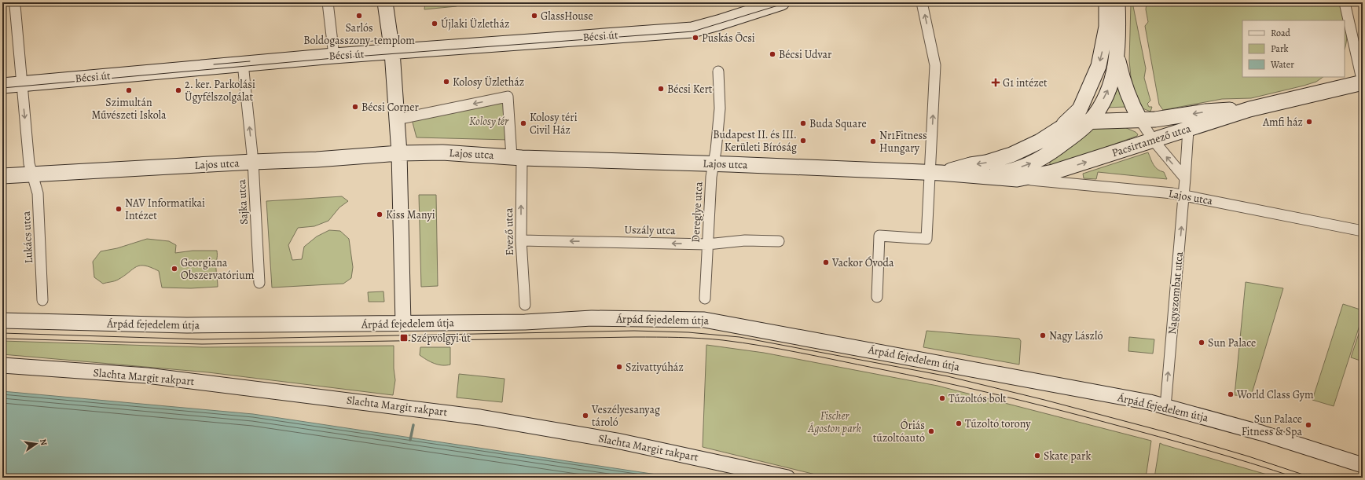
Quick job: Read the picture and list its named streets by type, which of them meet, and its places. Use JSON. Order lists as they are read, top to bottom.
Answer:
{
  "streets": {
    "main road": [
      "Bécsi út",
      "Pacsirtamező utca",
      "Lajos utca",
      "Árpád fejedelem útja",
      "Slachta Margit rakpart"
    ],
    "street": [
      "Sajka utca",
      "Dereglye utca",
      "Uszály utca",
      "Evező utca",
      "Lukács utca",
      "Nagyszombat utca"
    ]
  },
  "crossings": [
    ["Bécsi út", "Sajka utca"],
    ["Bécsi út", "Lukács utca"],
    ["Pacsirtamező utca", "Lajos utca"],
    ["Pacsirtamező utca", "Nagyszombat utca"],
    ["Lajos utca", "Sajka utca"],
    ["Lajos utca", "Dereglye utca"],
    ["Lajos utca", "Evező utca"],
    ["Lajos utca", "Lukács utca"],
    ["Lajos utca", "Nagyszombat utca"],
    ["Dereglye utca", "Uszály utca"],
    ["Uszály utca", "Evező utca"],
    ["Nagyszombat utca", "Árpád fejedelem útja"]
  ],
  "one_way": [
    "Sajka utca",
    "Uszály utca",
    "Evező utca",
    "Nagyszombat utca"
  ],
  "parks": ["Kolosy tér", "Fischer Ágoston park"],
  "places": {
    "other": [
      "Sarlós Boldogasszony-templom",
      "GlassHouse",
      "Újlaki Üzletház",
      "Puskás Öcsi",
      "Bécsi Udvar",
      "Kolosy Üzletház",
      "Bécsi Kert",
      "Szimultán Művészeti Iskola",
      "2. ker. Parkolási Ügyfélszolgálat",
      "Bécsi Corner",
      "Amfi ház",
      "Kolosy téri Civil Ház",
      "Buda Square",
      "Budapest II. és III. Kerületi Bíróság",
      "Nr1Fitness Hungary",
      "NAV Informatikai Intézet",
      "Kiss Manyi",
      "Vackor Óvoda",
      "Georgiana Obszervatórium",
      "Nagy László",
      "Sun Palace",
      "Szivattyúház",
      "World Class Gym",
      "Tűzoltós bolt",
      "Veszélyesanyag tároló",
      "Tűzoltó torony",
      "Sun Palace Fitness & Spa",
      "Óriás tűzoltóautó",
      "Skate park"
    ],
    "health": ["G1 intézet"],
    "transit": ["Szépvölgyi út"]
  },
  "legend": ["Road", "Park", "Water"],
  "north": "right"
}
